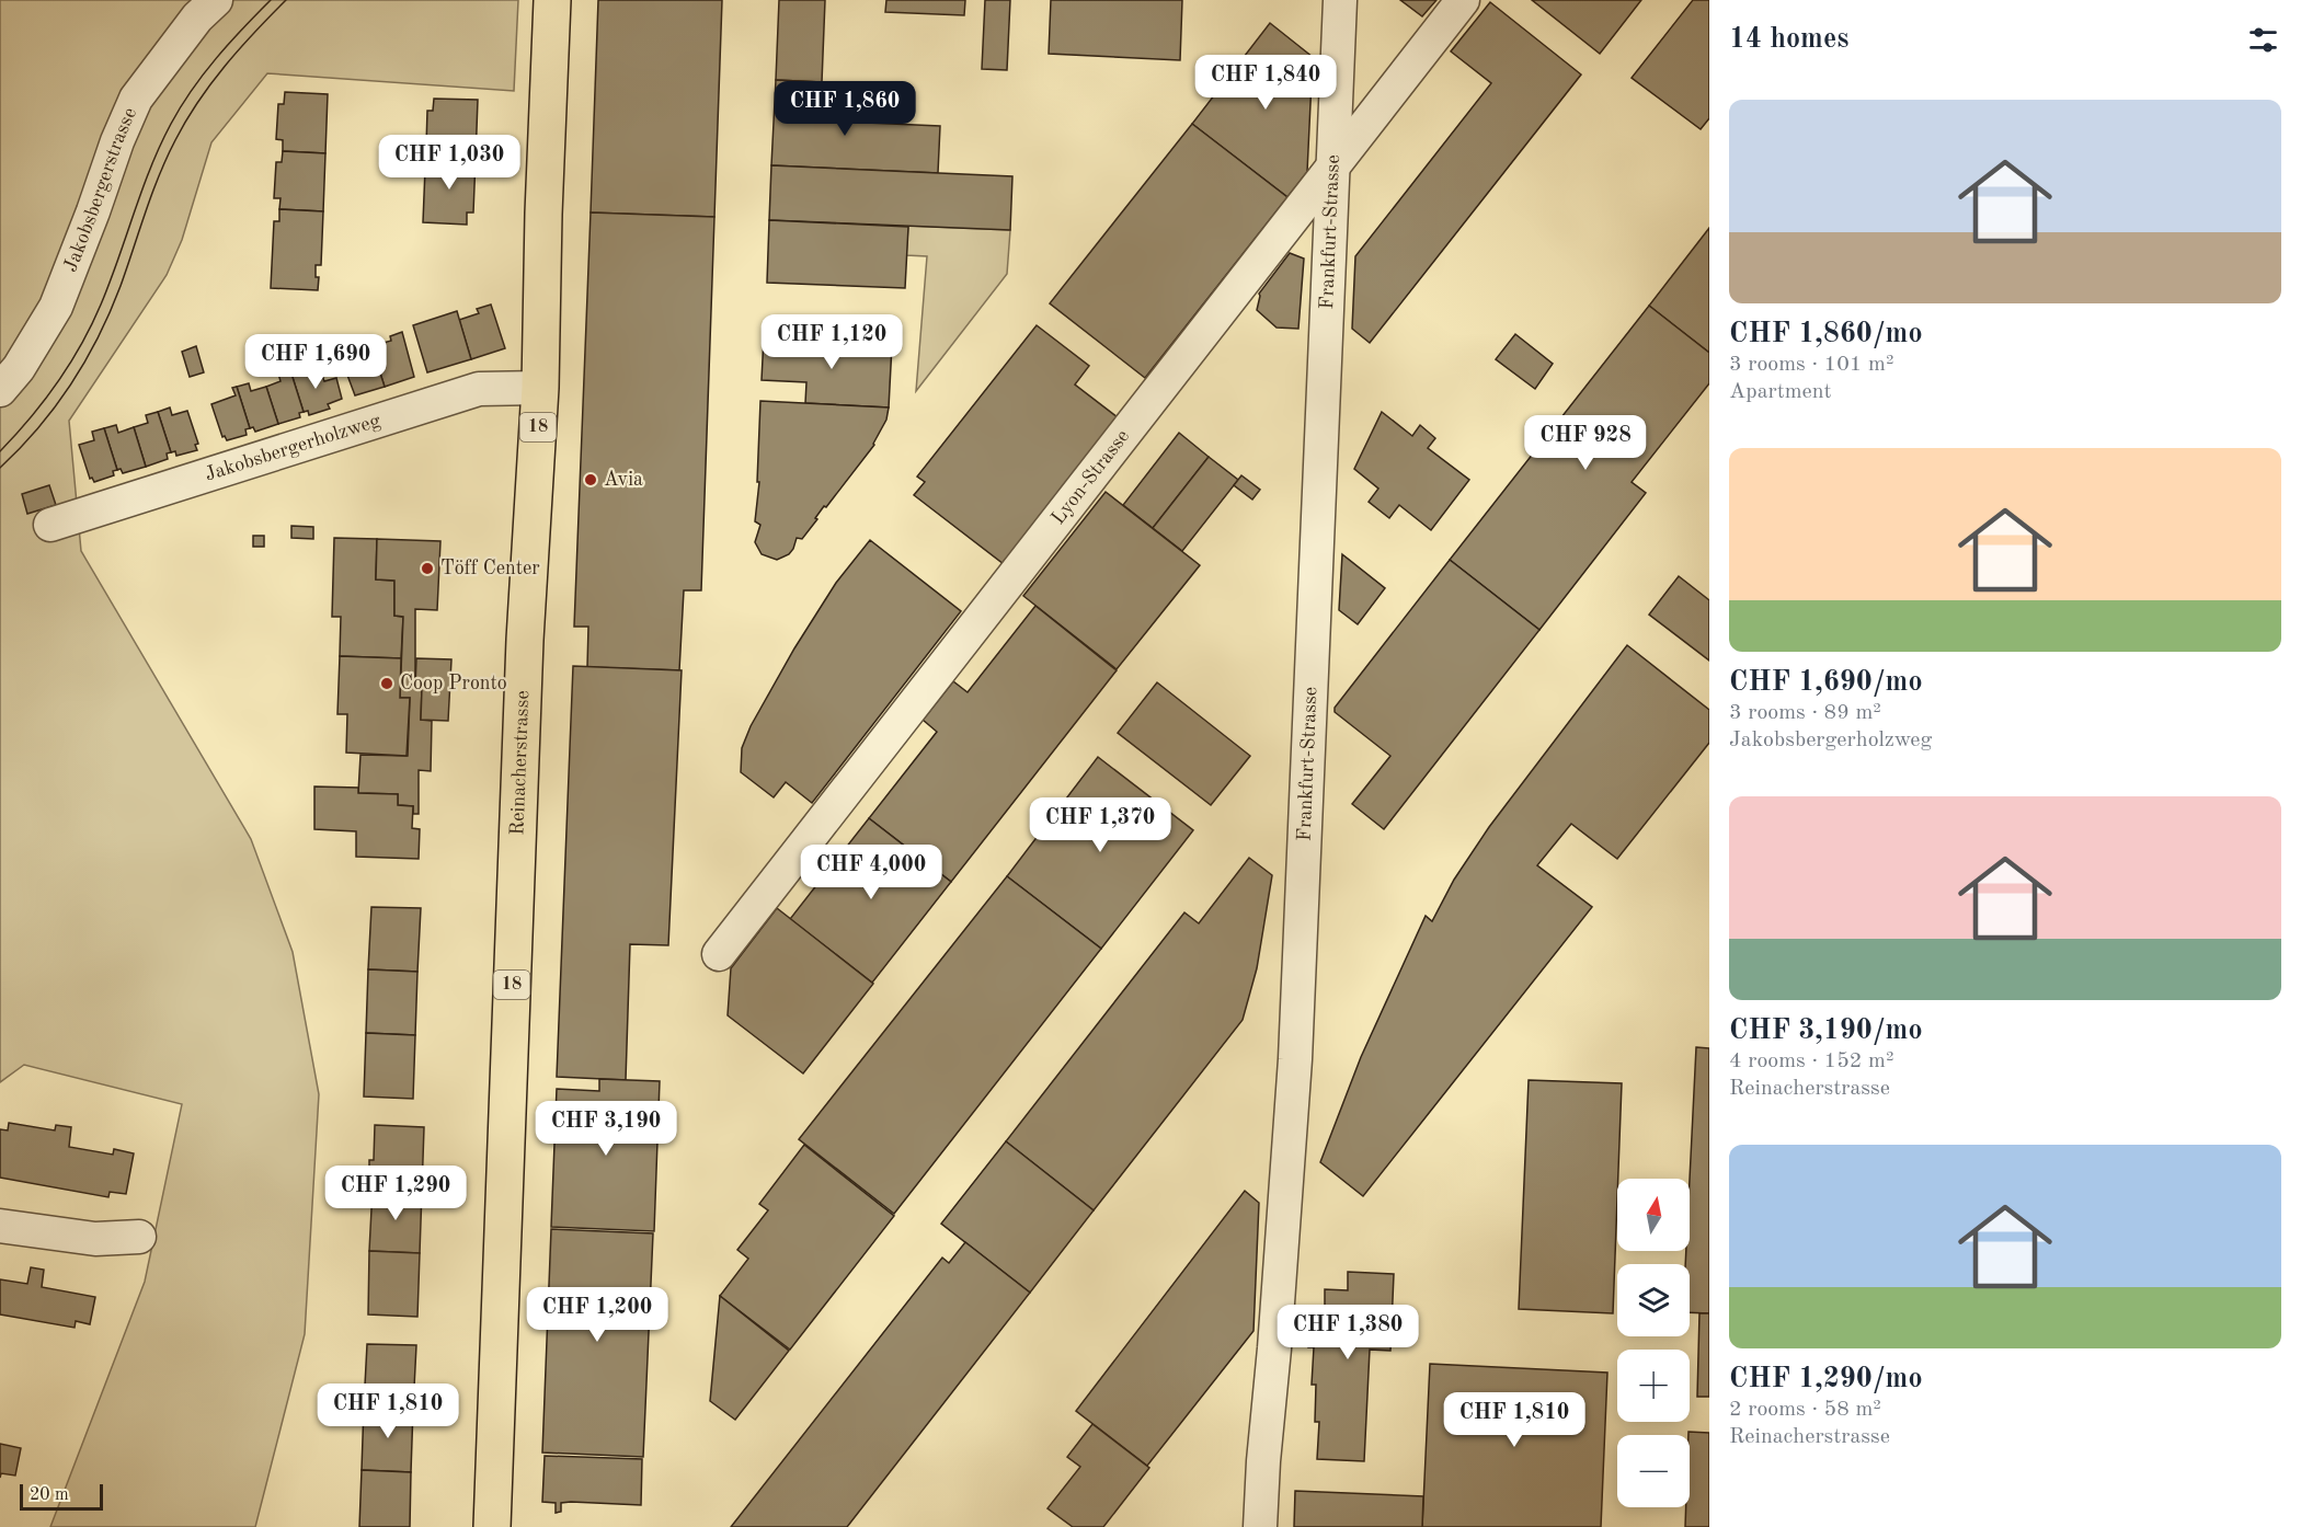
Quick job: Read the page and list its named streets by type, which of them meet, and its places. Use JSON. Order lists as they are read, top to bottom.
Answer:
{
  "streets": {
    "main road": ["18", "Reinacherstrasse"],
    "street": [
      "Jakobsbergerstrasse",
      "Frankfurt-Strasse",
      "Jakobsbergerholzweg",
      "Lyon-Strasse"
    ]
  },
  "crossings": [
    ["Frankfurt-Strasse", "Lyon-Strasse"],
    ["Jakobsbergerholzweg", "Reinacherstrasse"]
  ],
  "places": ["Avia", "Töff Center", "Coop Pronto"],
  "scale_bar": "20 m",
  "north": "top",
  "page": {
    "heading": "14 homes",
    "price": [
      "CHF 1,840",
      "CHF 1,860",
      "CHF 1,030",
      "CHF 1,120",
      "CHF 1,690",
      "CHF 928",
      "CHF 1,370",
      "CHF 4,000",
      "CHF 3,190",
      "CHF 1,290",
      "CHF 1,200",
      "CHF 1,380",
      "CHF 1,810",
      "CHF 1,810"
    ],
    "list": [
      {
        "name": "CHF 1,860/mo",
        "note": "3 rooms · 101 m² · Apartment"
      },
      {
        "name": "CHF 1,690/mo",
        "note": "3 rooms · 89 m² · Jakobsbergerholzweg"
      },
      {
        "name": "CHF 3,190/mo",
        "note": "4 rooms · 152 m² · Reinacherstrasse"
      },
      {
        "name": "CHF 1,290/mo",
        "note": "2 rooms · 58 m² · Reinacherstrasse"
      }
    ],
    "map_buttons": ["+", "−"],
    "scale": "20 m"
  }
}
